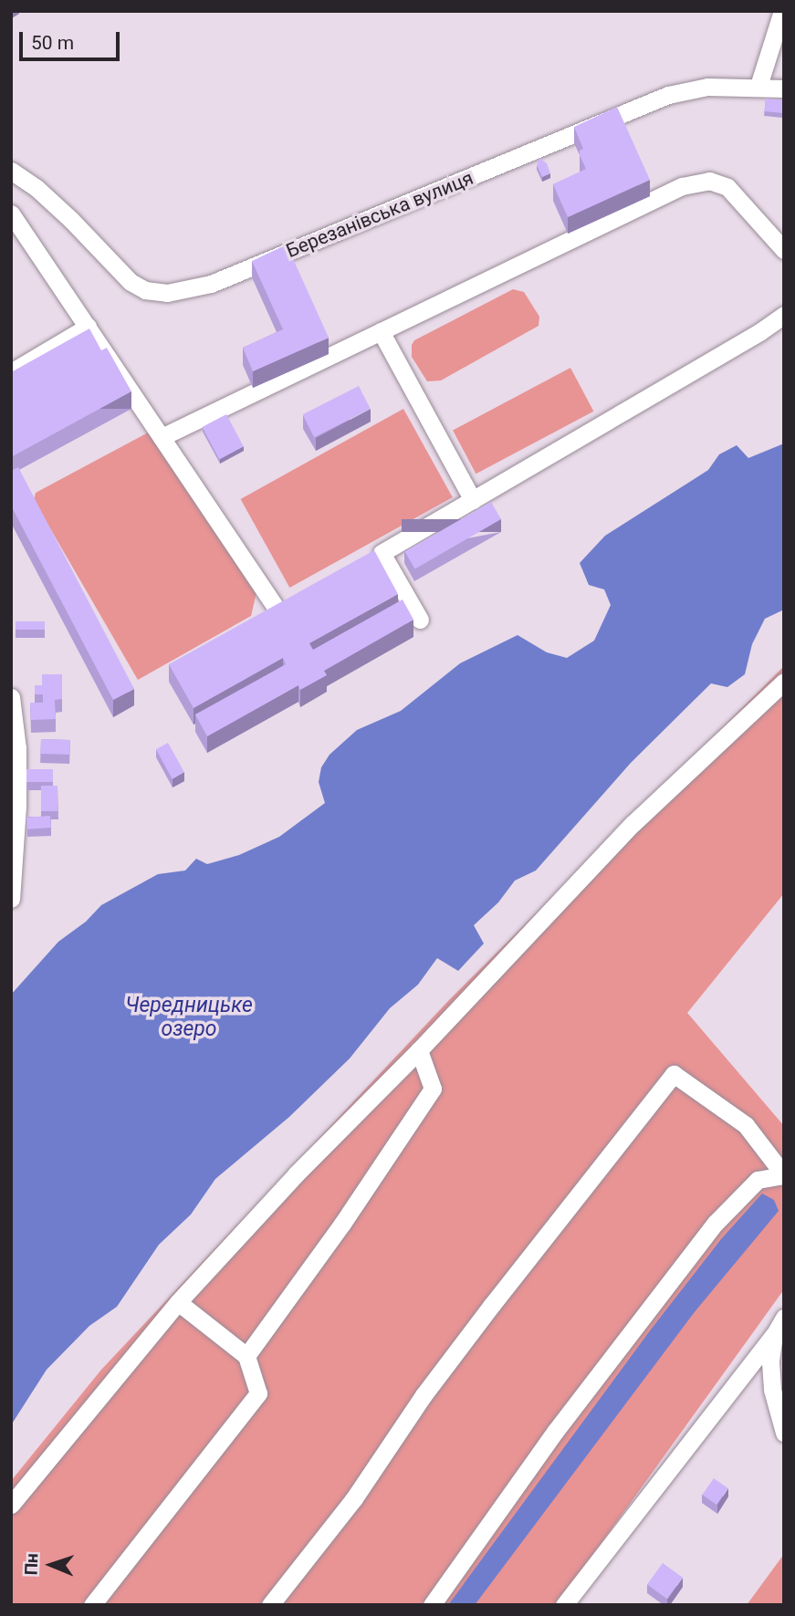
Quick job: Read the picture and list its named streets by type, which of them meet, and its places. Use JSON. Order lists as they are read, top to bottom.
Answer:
{
  "streets": {
    "street": ["Березанівська вулиця"]
  },
  "water": ["Чередницьке озеро"],
  "scale_bar": "50 m",
  "north": "left"
}
